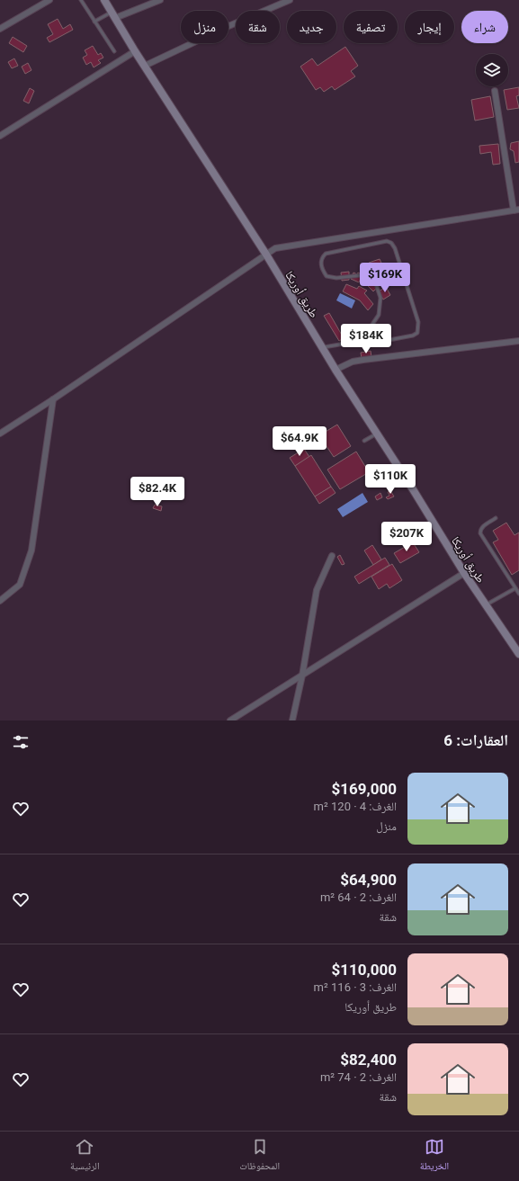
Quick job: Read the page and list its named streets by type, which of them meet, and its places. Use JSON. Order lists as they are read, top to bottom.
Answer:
{
  "streets": {
    "street": ["طريق أوريكا"]
  },
  "page": {
    "chip": [
      "شراء",
      "إيجار",
      "تصفية",
      "جديد",
      "شقة",
      "منزل"
    ],
    "price": [
      "$169K",
      "$184K",
      "$64.9K",
      "$110K",
      "$82.4K",
      "$207K"
    ],
    "heading": "العقارات: 6",
    "list": [
      {
        "name": "$169,000",
        "note": "الغرف: 4 · 120 m² · منزل"
      },
      {
        "name": "$64,900",
        "note": "الغرف: 2 · 64 m² · شقة"
      },
      {
        "name": "$110,000",
        "note": "الغرف: 3 · 116 m² · طريق أوريكا"
      },
      {
        "name": "$82,400",
        "note": "الغرف: 2 · 74 m² · شقة"
      }
    ],
    "tabs": ["الخريطة", "المحفوظات", "الرئيسية"]
  }
}
